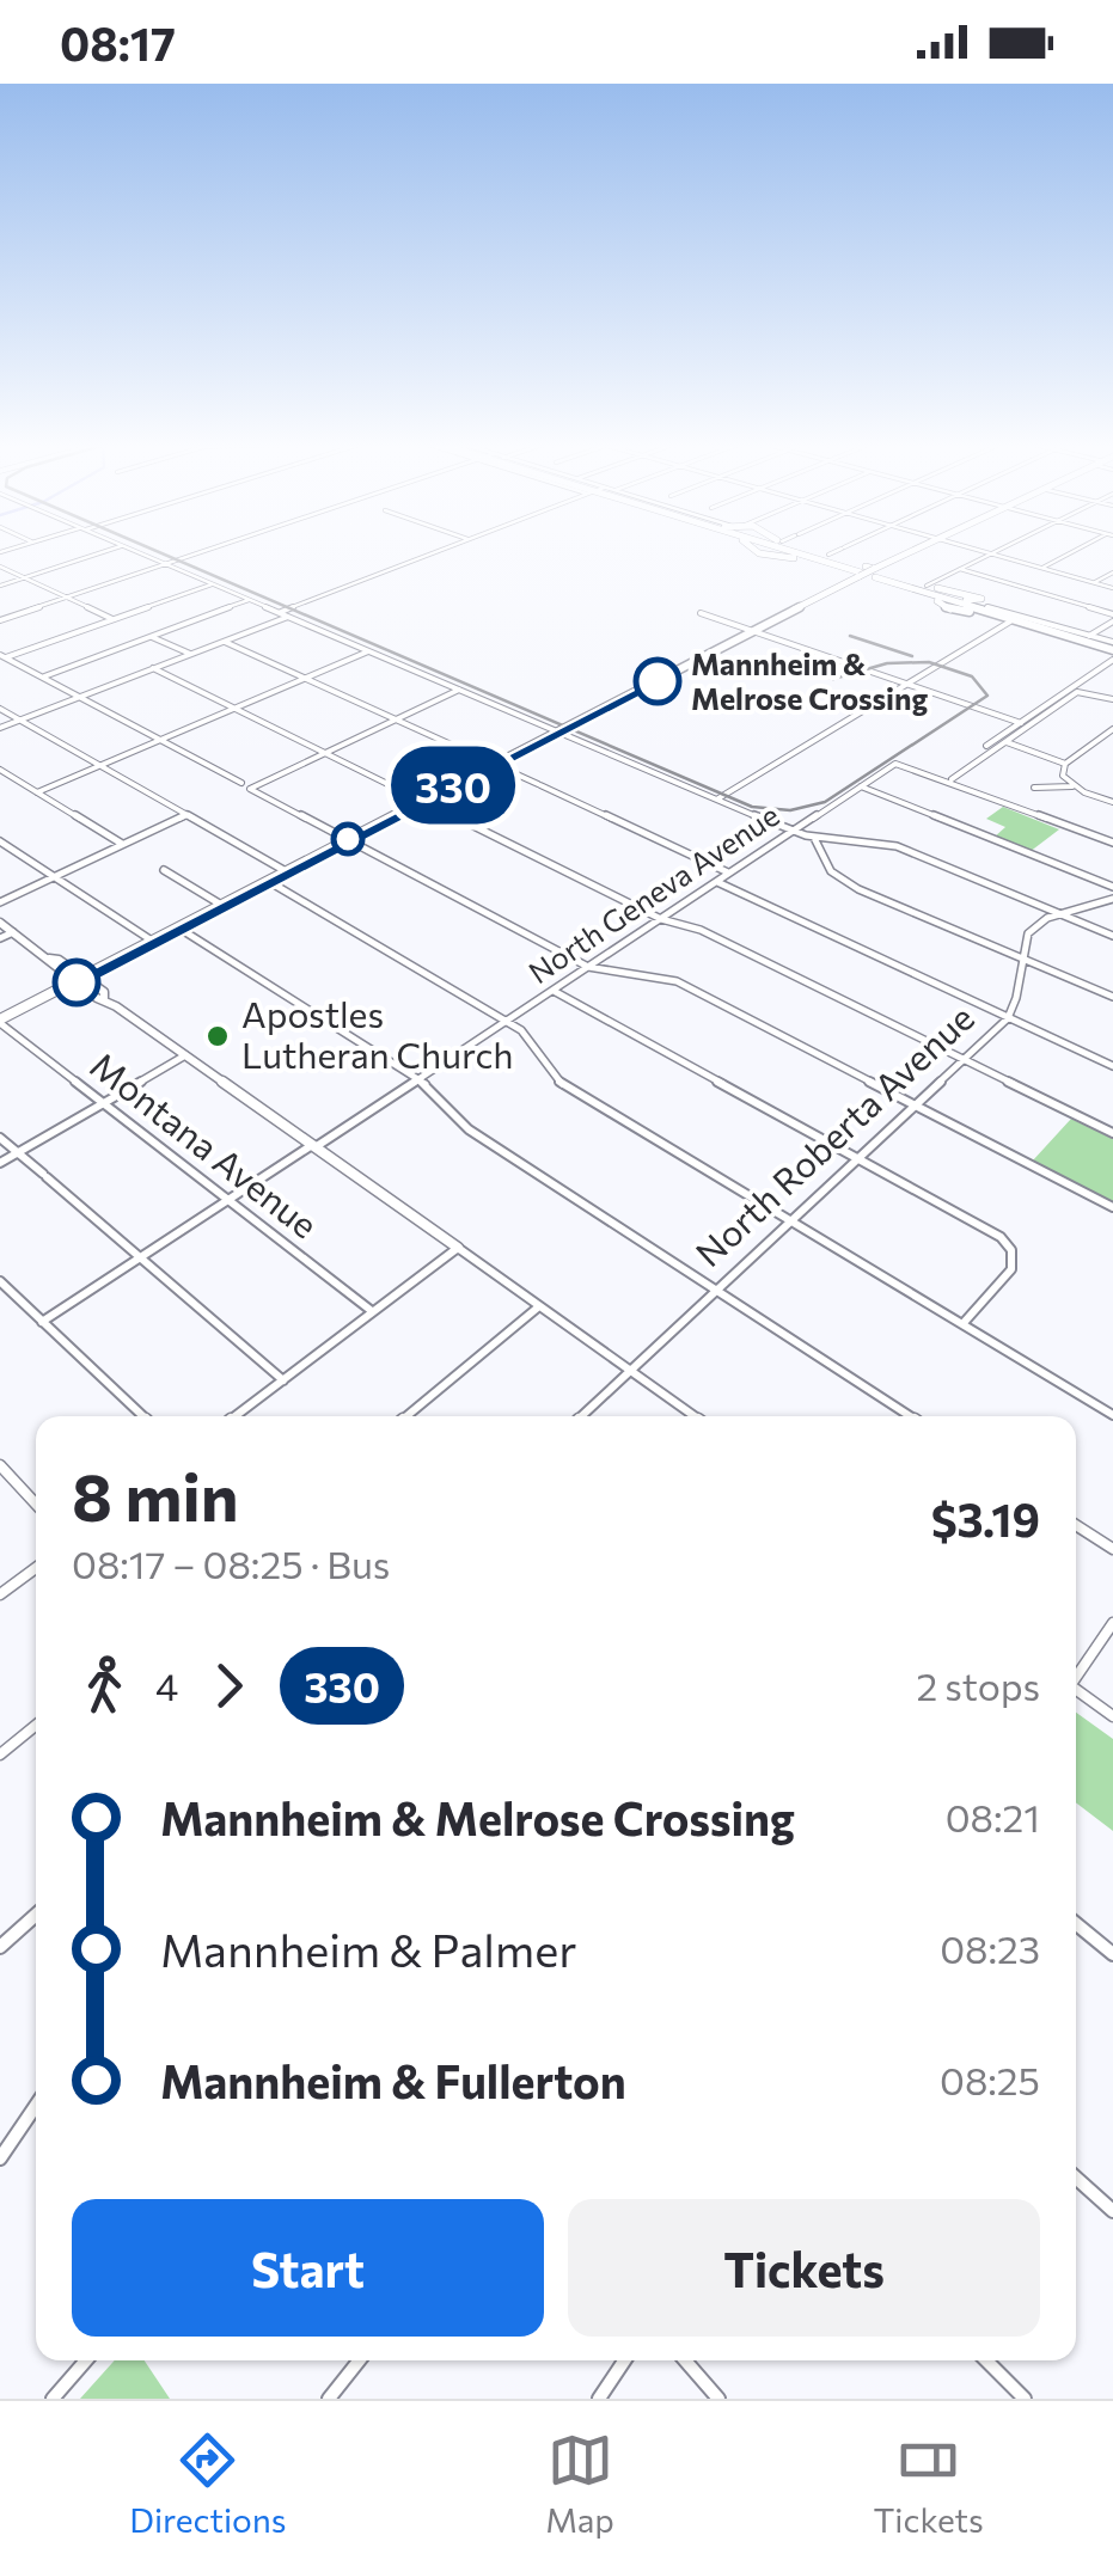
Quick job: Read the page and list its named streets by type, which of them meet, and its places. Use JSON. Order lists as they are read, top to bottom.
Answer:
{
  "streets": {
    "street": ["North Geneva Avenue", "North Roberta Avenue", "Montana Avenue"]
  },
  "crossings": [
    ["North Geneva Avenue", "Montana Avenue"]
  ],
  "places": ["Mannheim & Melrose Crossing", "Apostles Lutheran Church"],
  "lines": ["bus line 330"],
  "page": {
    "status": "08:17",
    "on_map": "330",
    "heading": ["8 min", "08:17 – 08:25 · Bus", "$3.19"],
    "legs": ["4", "330", "2 stops"],
    "list": [
      {
        "name": "Mannheim & Melrose Crossing",
        "value": "08:21"
      },
      {
        "name": "Mannheim & Palmer",
        "value": "08:23"
      },
      {
        "name": "Mannheim & Fullerton",
        "value": "08:25"
      }
    ],
    "buttons": ["Start", "Tickets"],
    "tabs": ["Directions", "Map", "Tickets"]
  }
}
